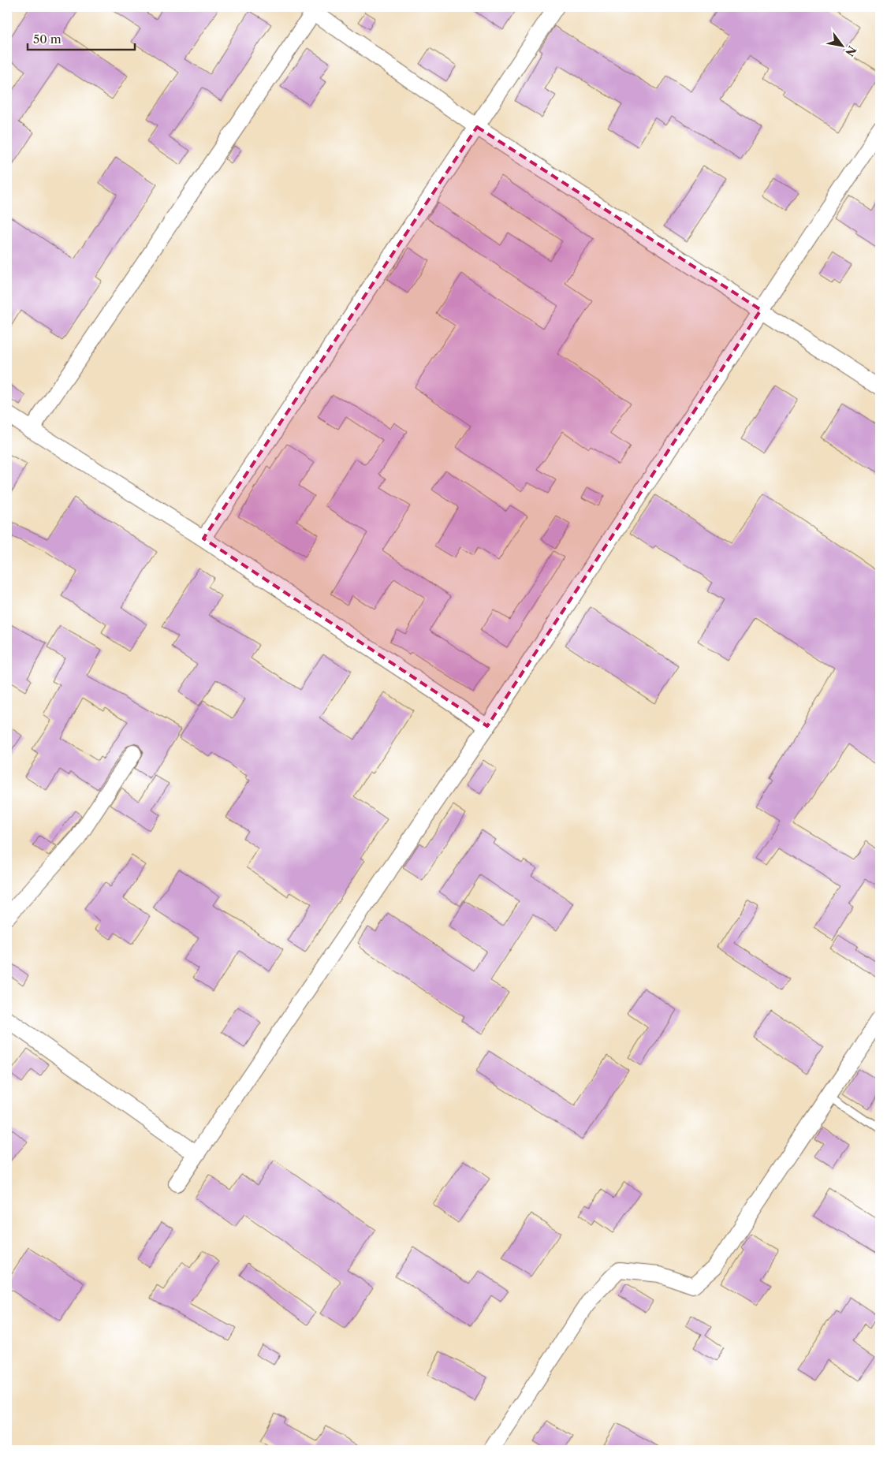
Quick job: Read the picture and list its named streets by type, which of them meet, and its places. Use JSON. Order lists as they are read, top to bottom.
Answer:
{
  "scale_bar": "50 m",
  "north": "bottom right"
}
